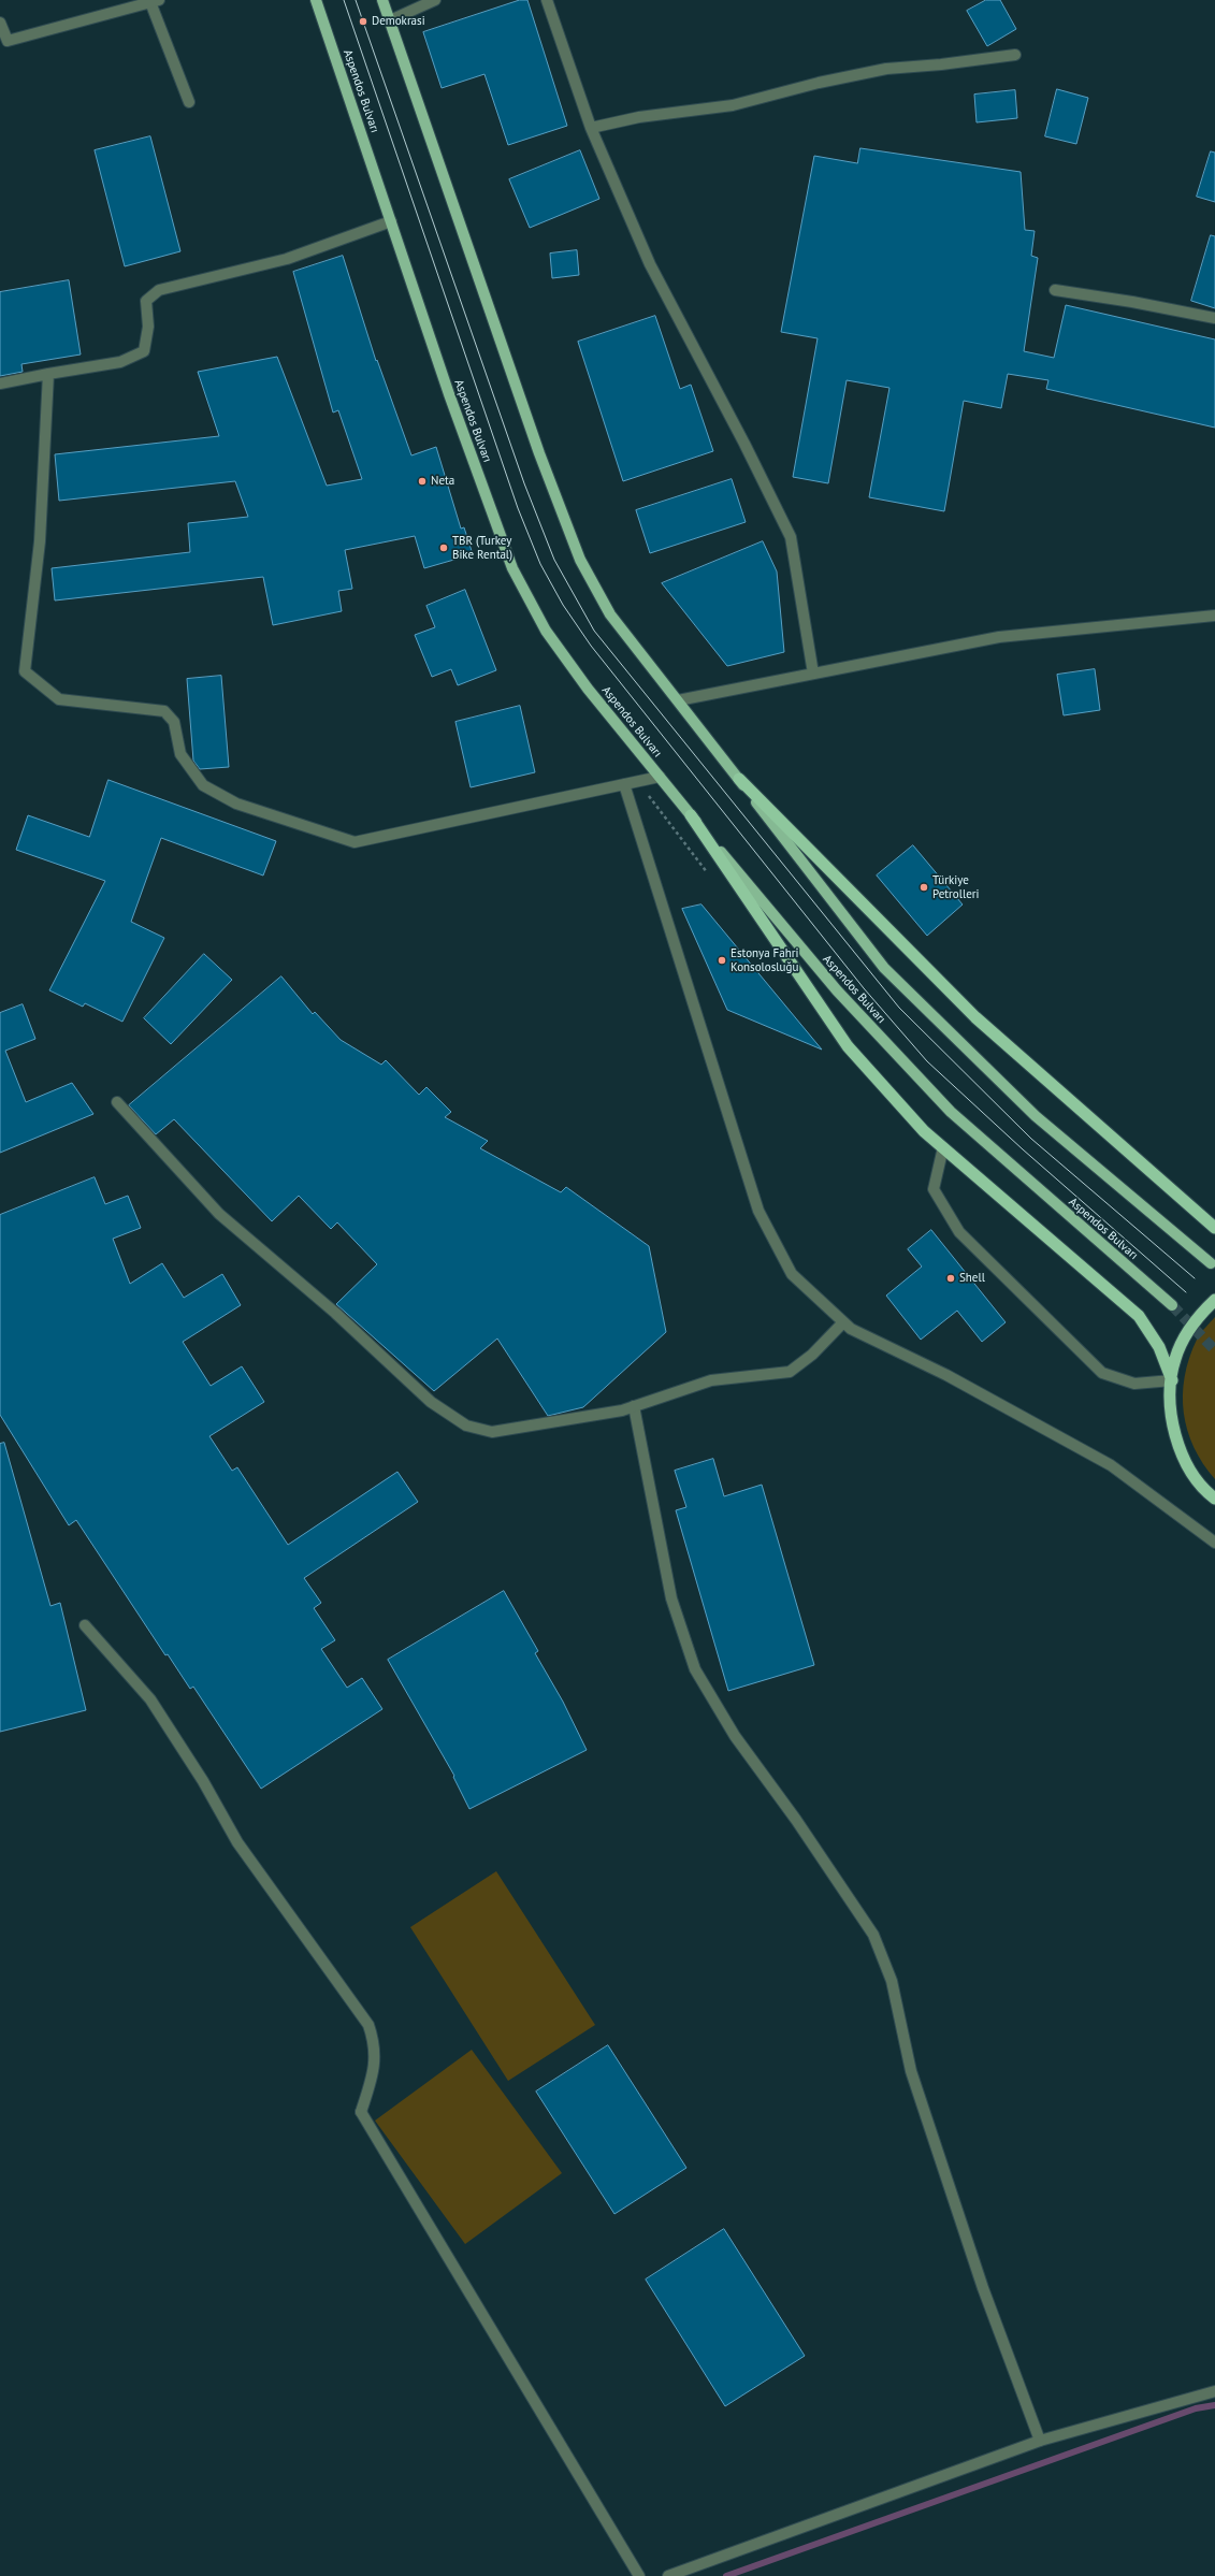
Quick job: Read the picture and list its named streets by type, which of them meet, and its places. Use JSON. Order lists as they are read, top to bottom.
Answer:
{
  "streets": {
    "main road": ["Aspendos Bulvarı"]
  },
  "places": [
    "Demokrasi",
    "Neta",
    "TBR (Turkey Bike Rental)",
    "Türkiye Petrolleri",
    "Estonya Fahri Konsolosluğu",
    "Shell"
  ]
}
